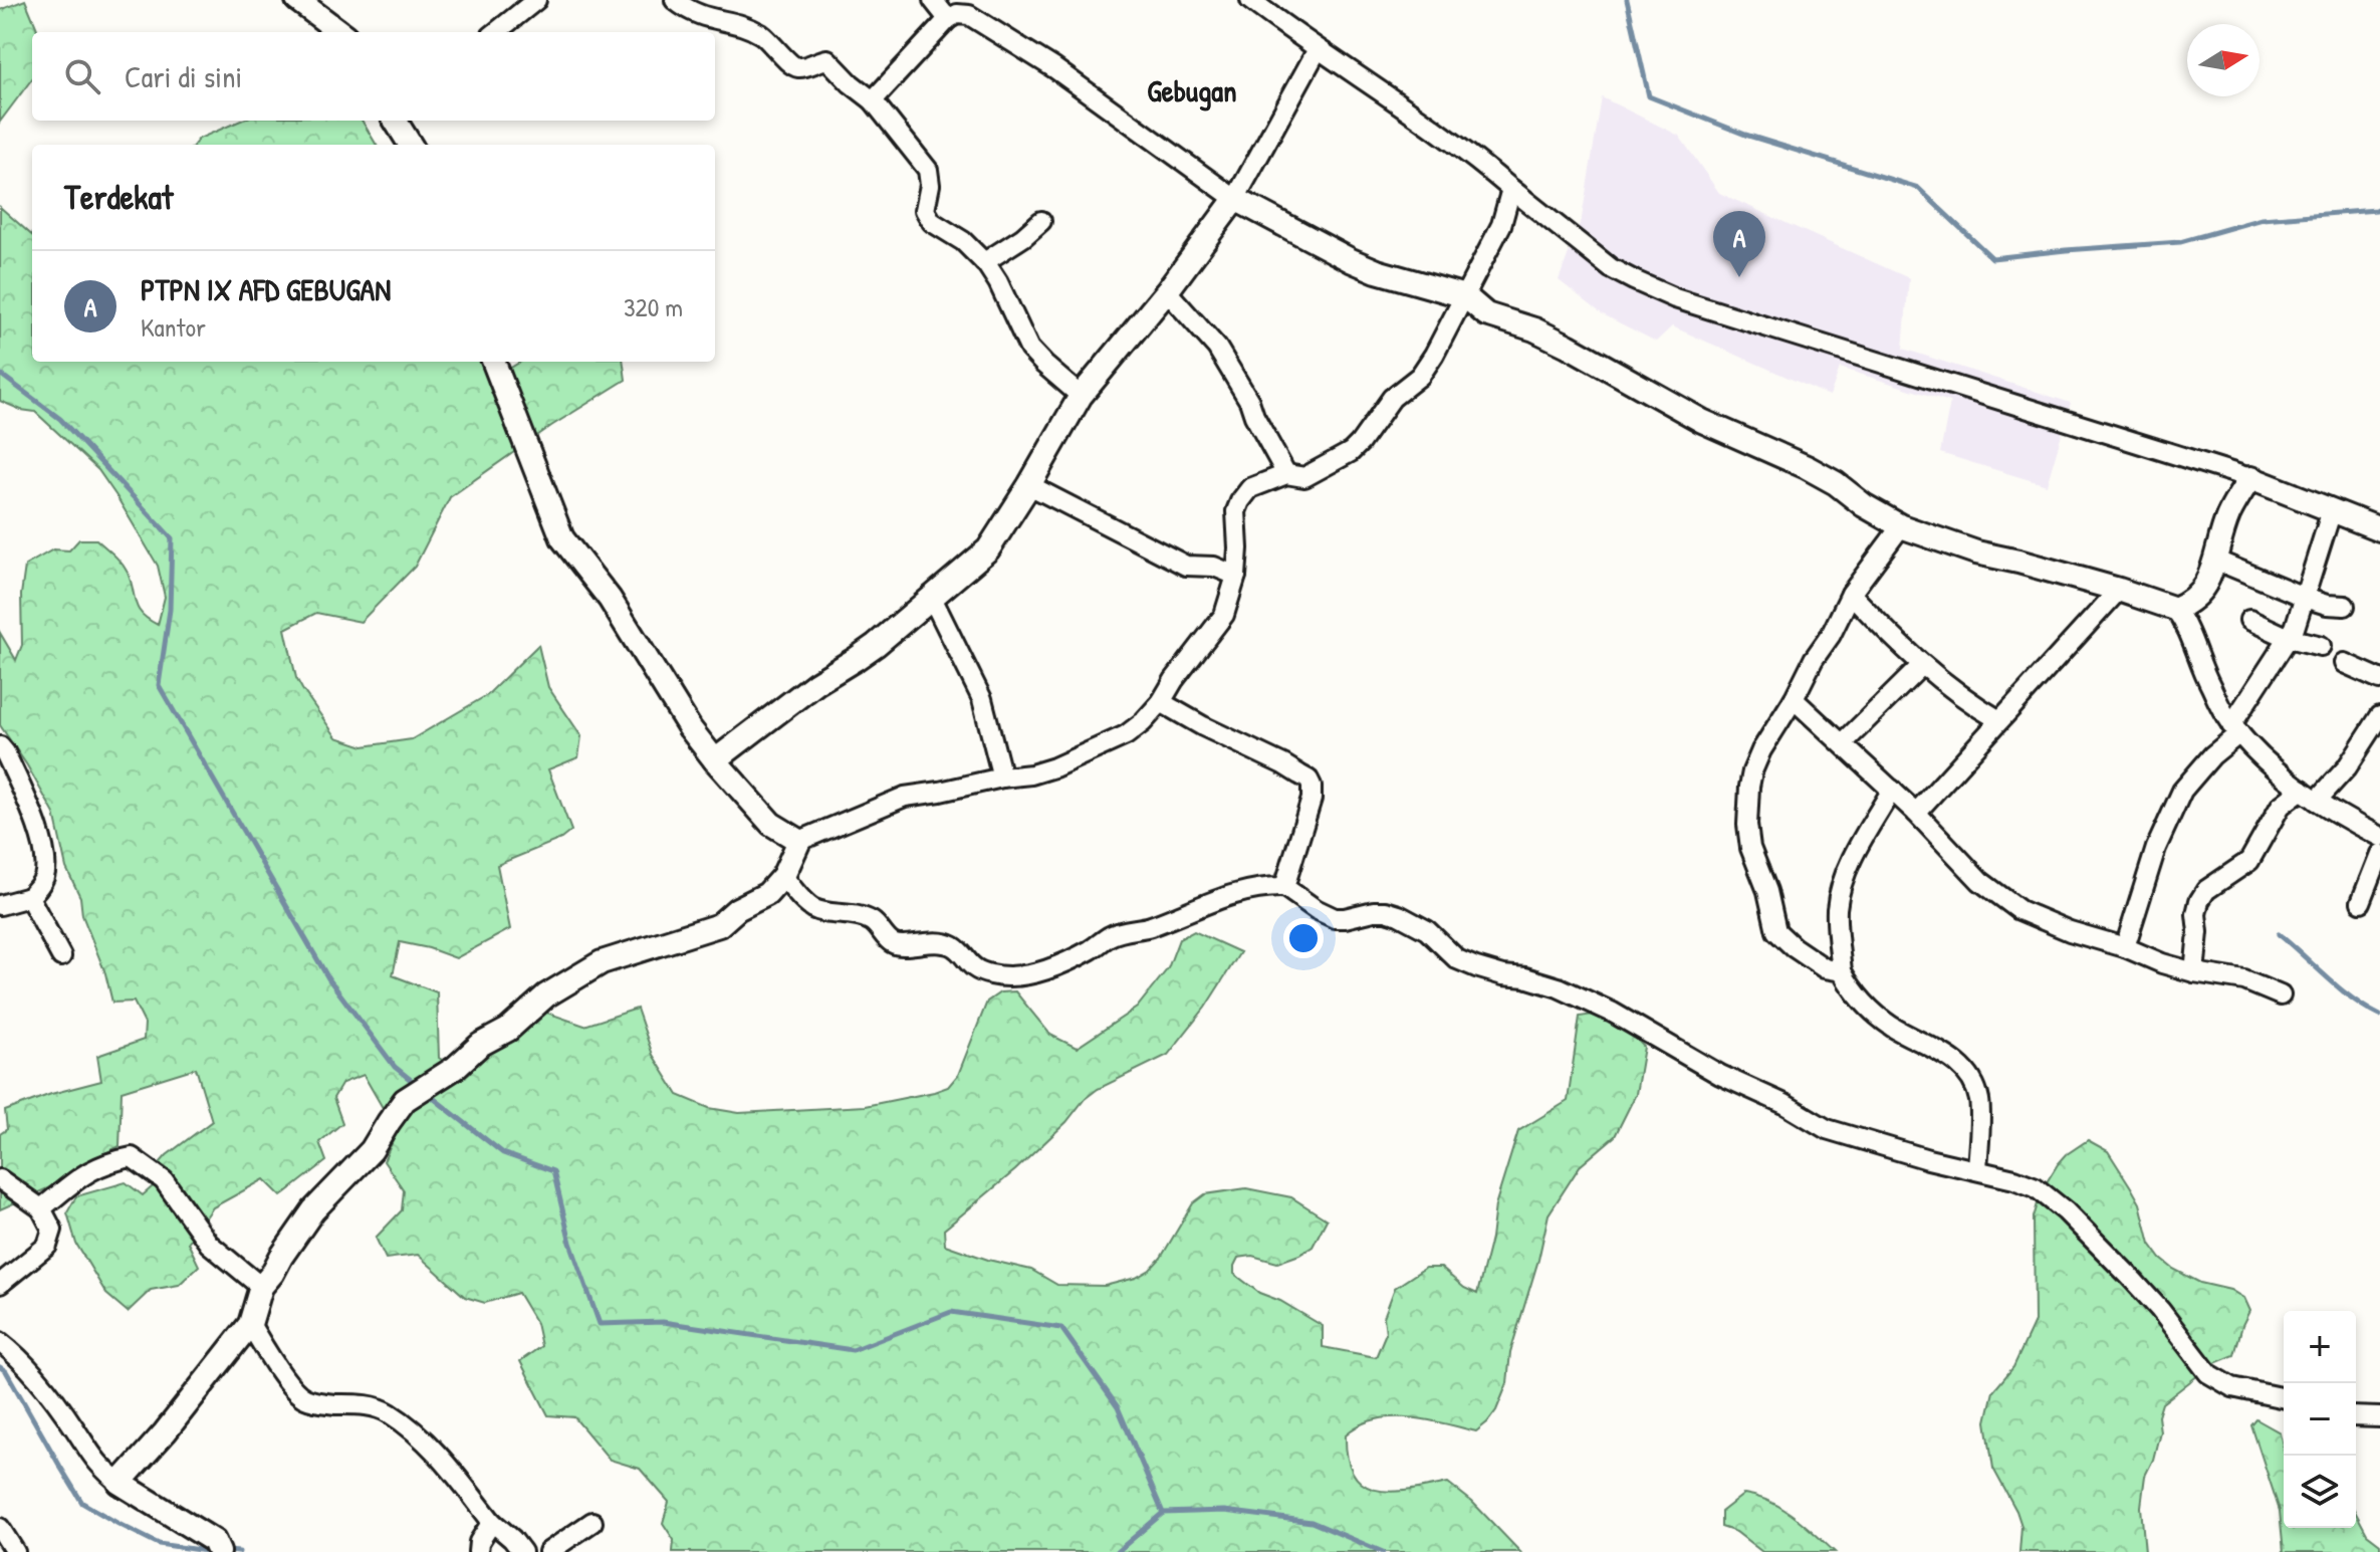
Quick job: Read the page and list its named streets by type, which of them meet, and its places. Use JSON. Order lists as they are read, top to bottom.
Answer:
{
  "districts": ["Gebugan"],
  "north": "right",
  "page": {
    "search": "Cari di sini",
    "heading": "Terdekat",
    "pins": "A",
    "list": [
      {
        "mark": "A",
        "name": "PTPN IX AFD GEBUGAN",
        "note": "Kantor",
        "value": "320 m"
      }
    ],
    "map_buttons": ["+", "−"]
  }
}
